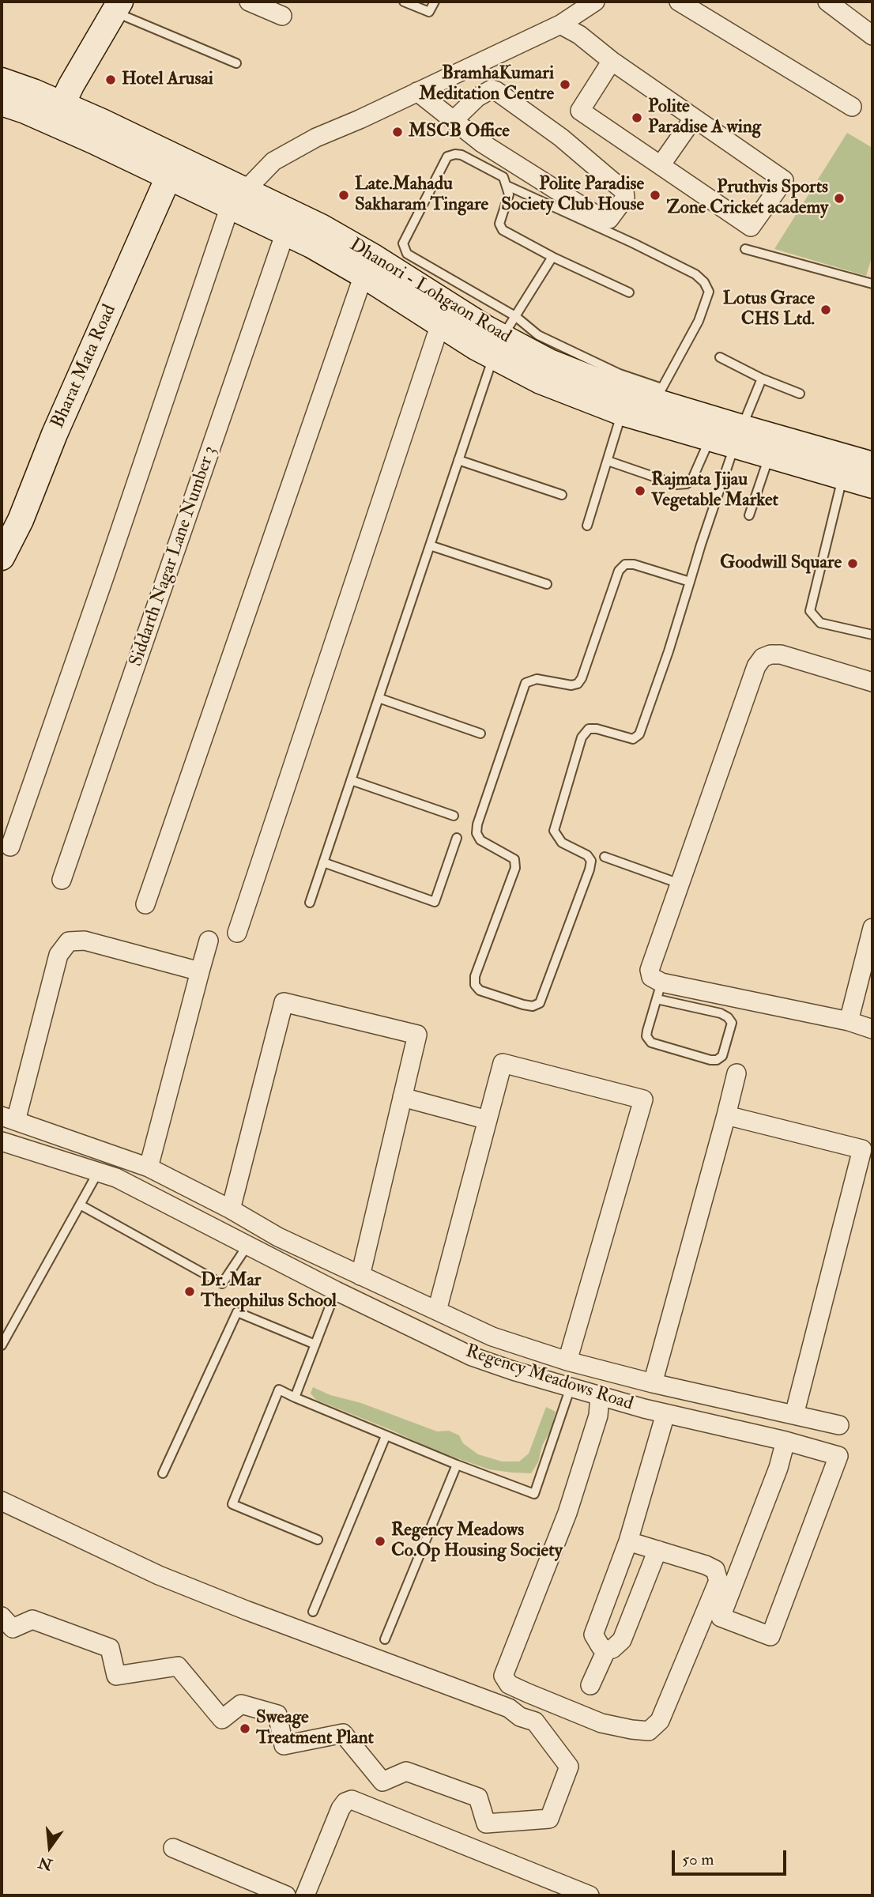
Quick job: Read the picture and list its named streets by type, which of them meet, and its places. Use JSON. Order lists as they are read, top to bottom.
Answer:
{
  "streets": {
    "main road": ["Dhanori - Lohgaon Road", "Bharat Mata Road"],
    "street": ["Siddarth Nagar Lane Number 3", "Regency Meadows Road"]
  },
  "crossings": [
    ["Dhanori - Lohgaon Road", "Bharat Mata Road"],
    ["Dhanori - Lohgaon Road", "Siddarth Nagar Lane Number 3"]
  ],
  "places": [
    "Hotel Arusai",
    "BramhaKumari Meditation Centre",
    "Polite Paradise A wing",
    "MSCB Office",
    "Late.Mahadu Sakharam Tingare",
    "Polite Paradise Society Club House",
    "Pruthvis Sports Zone Cricket academy",
    "Lotus Grace CHS Ltd.",
    "Rajmata Jijau Vegetable Market",
    "Goodwill Square",
    "Dr. Mar Theophilus School",
    "Regency Meadows Co.Op Housing Society",
    "Sweage Treatment Plant"
  ],
  "scale_bar": "50 m",
  "north": "bottom"
}
